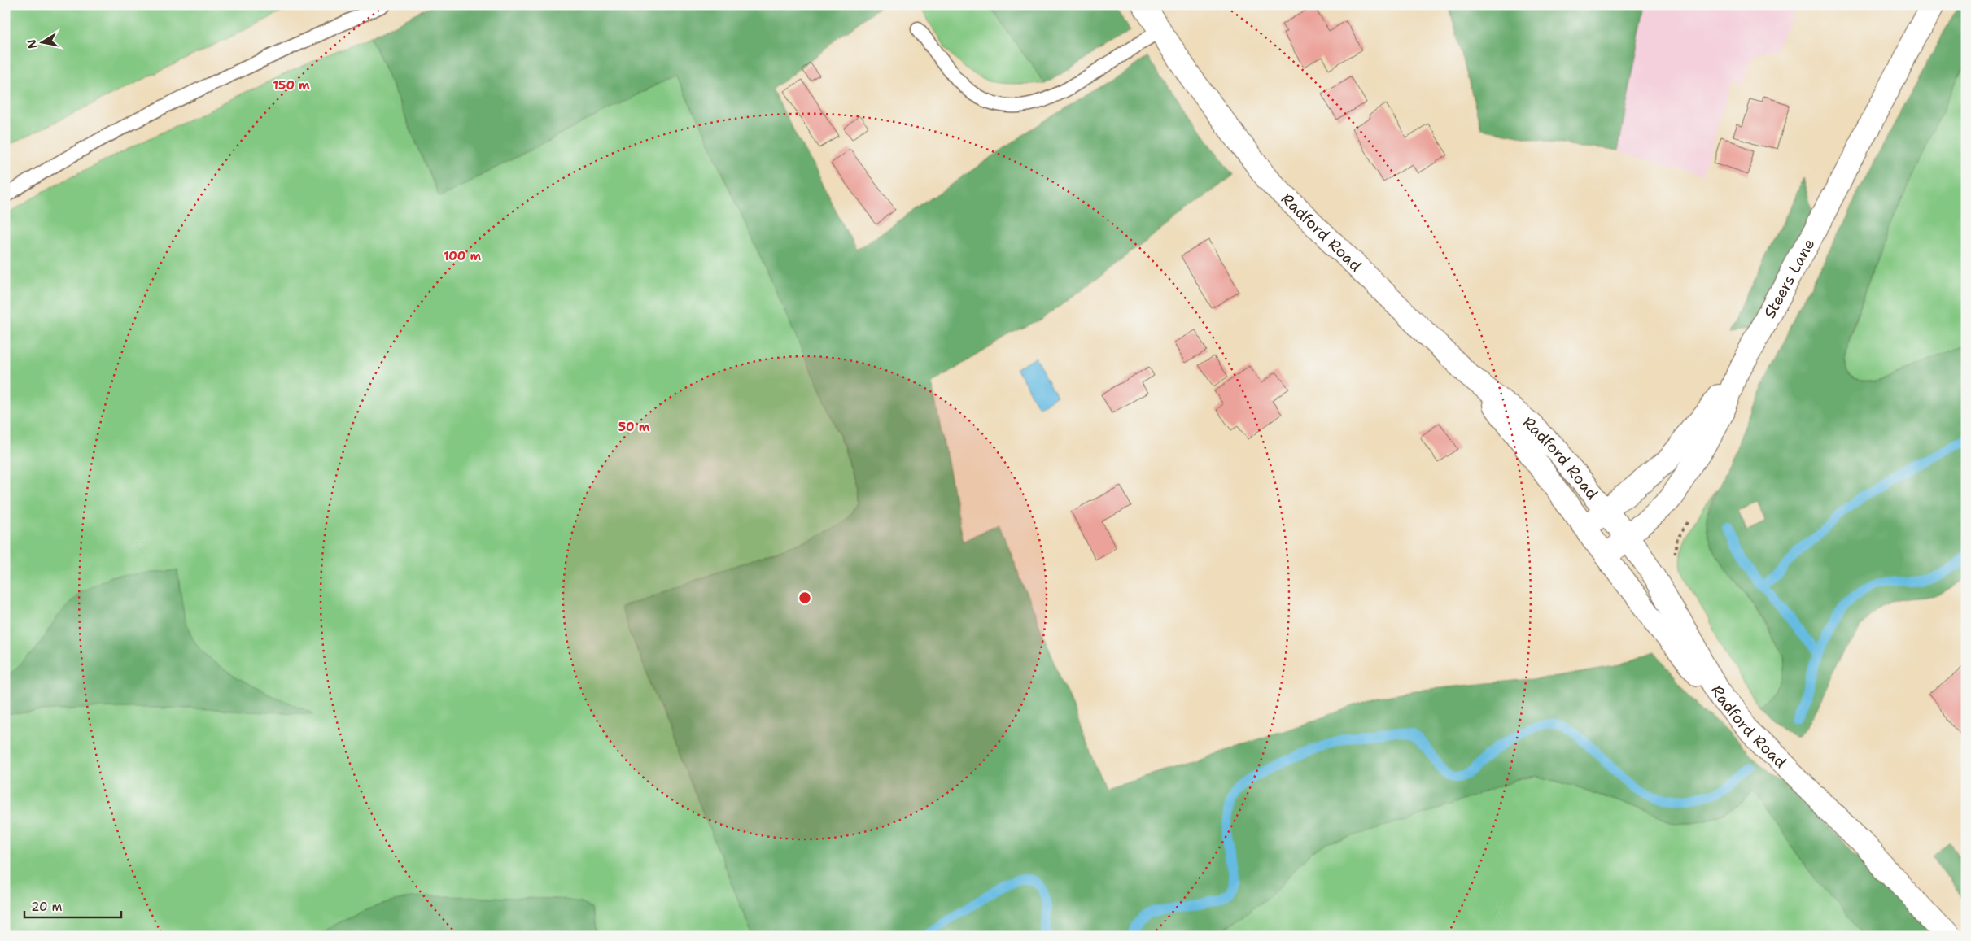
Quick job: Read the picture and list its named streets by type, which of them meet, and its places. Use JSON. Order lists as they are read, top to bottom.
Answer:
{
  "streets": {
    "street": ["Radford Road", "Steers Lane"]
  },
  "crossings": [
    ["Radford Road", "Steers Lane"]
  ],
  "scale_bar": "20 m",
  "north": "left",
  "rings": ["150 m", "100 m", "50 m"]
}
